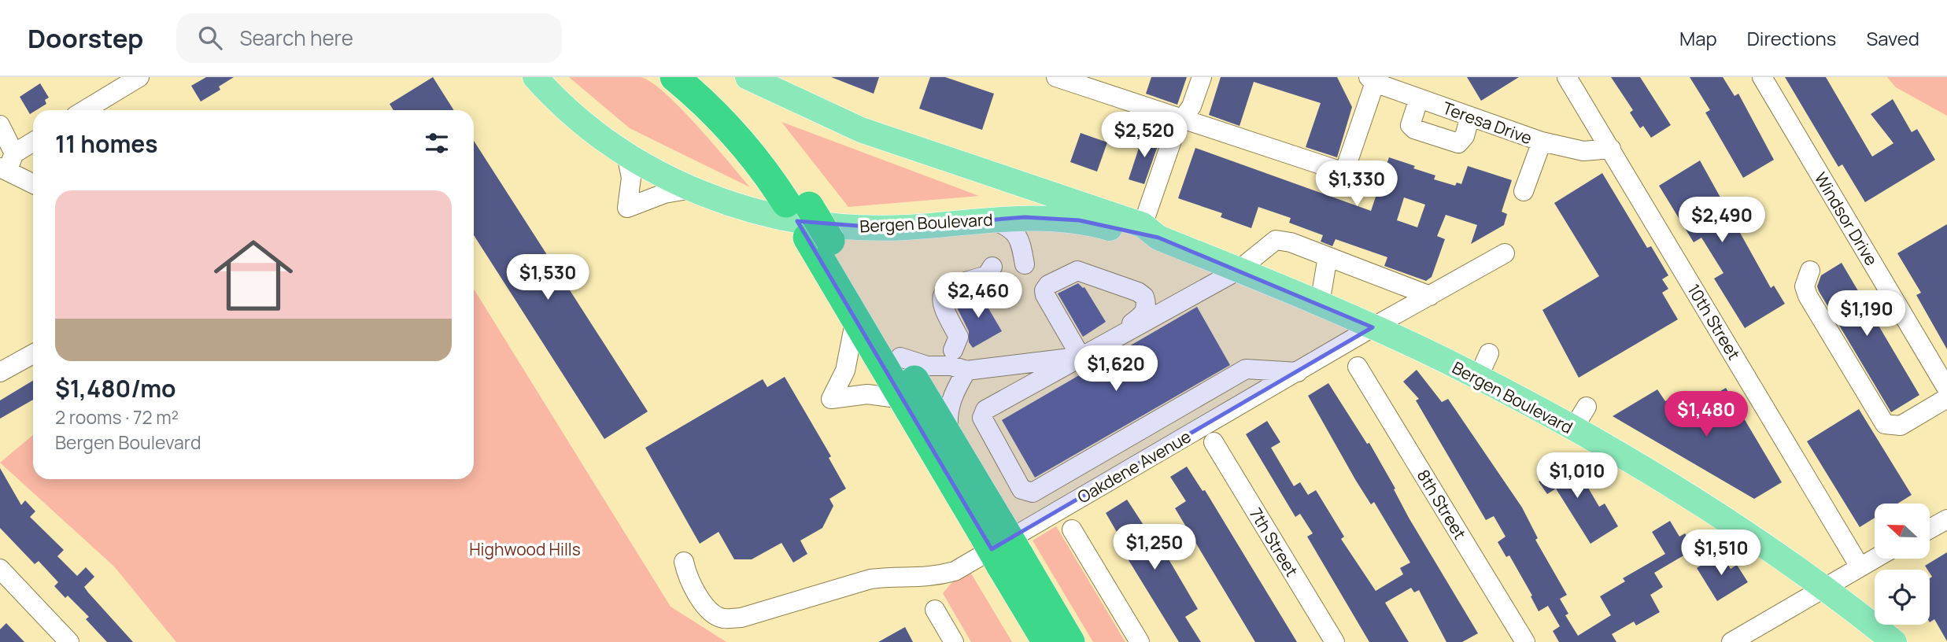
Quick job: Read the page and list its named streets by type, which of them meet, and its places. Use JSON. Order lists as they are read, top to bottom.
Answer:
{
  "streets": {
    "main road": ["Bergen Boulevard"],
    "street": [
      "Teresa Drive",
      "Windsor Drive",
      "10th Street",
      "Oakdene Avenue",
      "8th Street",
      "7th Street"
    ]
  },
  "crossings": [
    ["Teresa Drive", "10th Street"],
    ["Bergen Boulevard", "Oakdene Avenue"]
  ],
  "parks": ["Highwood Hills"],
  "north": "left",
  "page": {
    "header": "Doorstep",
    "search": "Search here",
    "nav": ["Map", "Directions", "Saved"],
    "heading": "11 homes",
    "price": [
      "$2,520",
      "$1,330",
      "$2,490",
      "$1,530",
      "$2,460",
      "$1,190",
      "$1,620",
      "$1,480",
      "$1,010",
      "$1,250",
      "$1,510"
    ],
    "list": [
      {
        "name": "$1,480/mo",
        "note": "2 rooms · 72 m² · Bergen Boulevard"
      }
    ]
  }
}
